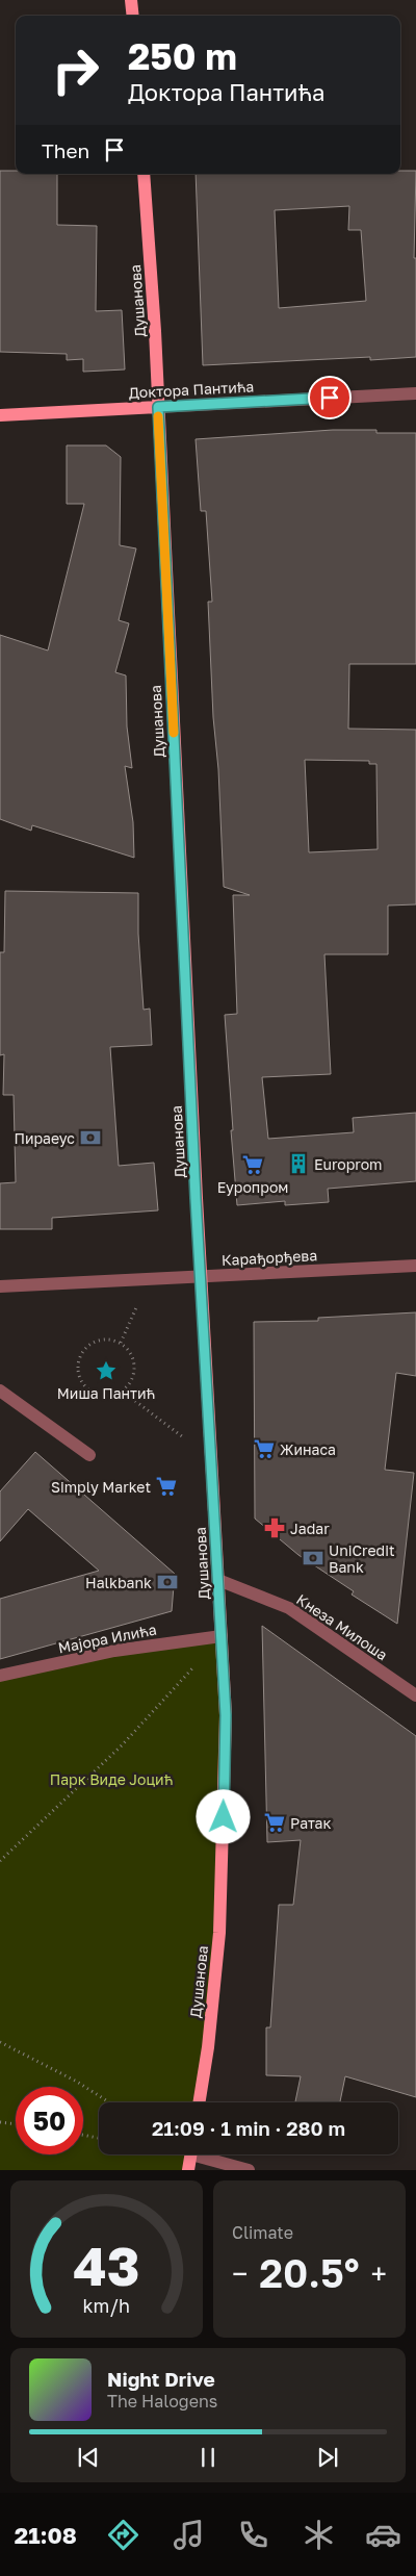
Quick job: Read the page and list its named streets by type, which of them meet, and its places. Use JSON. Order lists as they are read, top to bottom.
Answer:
{
  "streets": {
    "main road": ["Душанова", "Доктора Пантића"],
    "street": ["Карађорђева", "Кнеза Милоша", "Мајора Илића"]
  },
  "crossings": [
    ["Душанова", "Доктора Пантића"],
    ["Душанова", "Карађорђева"],
    ["Душанова", "Кнеза Милоша"],
    ["Душанова", "Мајора Илића"]
  ],
  "parks": ["Парк Виде Јоцић"],
  "places": {
    "bank": ["Пираеус", "UniCredit Bank", "Halkbank"],
    "building": ["Europrom"],
    "supermarket": [
      "Еуропром",
      "Жинаса",
      "Simply Market",
      "Ратак"
    ],
    "place": ["Миша Пантић"],
    "pharmacy": ["Jadar"]
  },
  "page": {
    "turn": ["250 m", "Доктора Пантића"],
    "then": "Then",
    "limit": "50",
    "trip": "21:09 · 1 min · 280 m",
    "tile": "Climate",
    "heat": ["−", "20.5°", "+"],
    "song": ["Night Drive", "The Halogens"],
    "tabs": "21:08",
    "gauge": ["43", "km/h"]
  }
}
